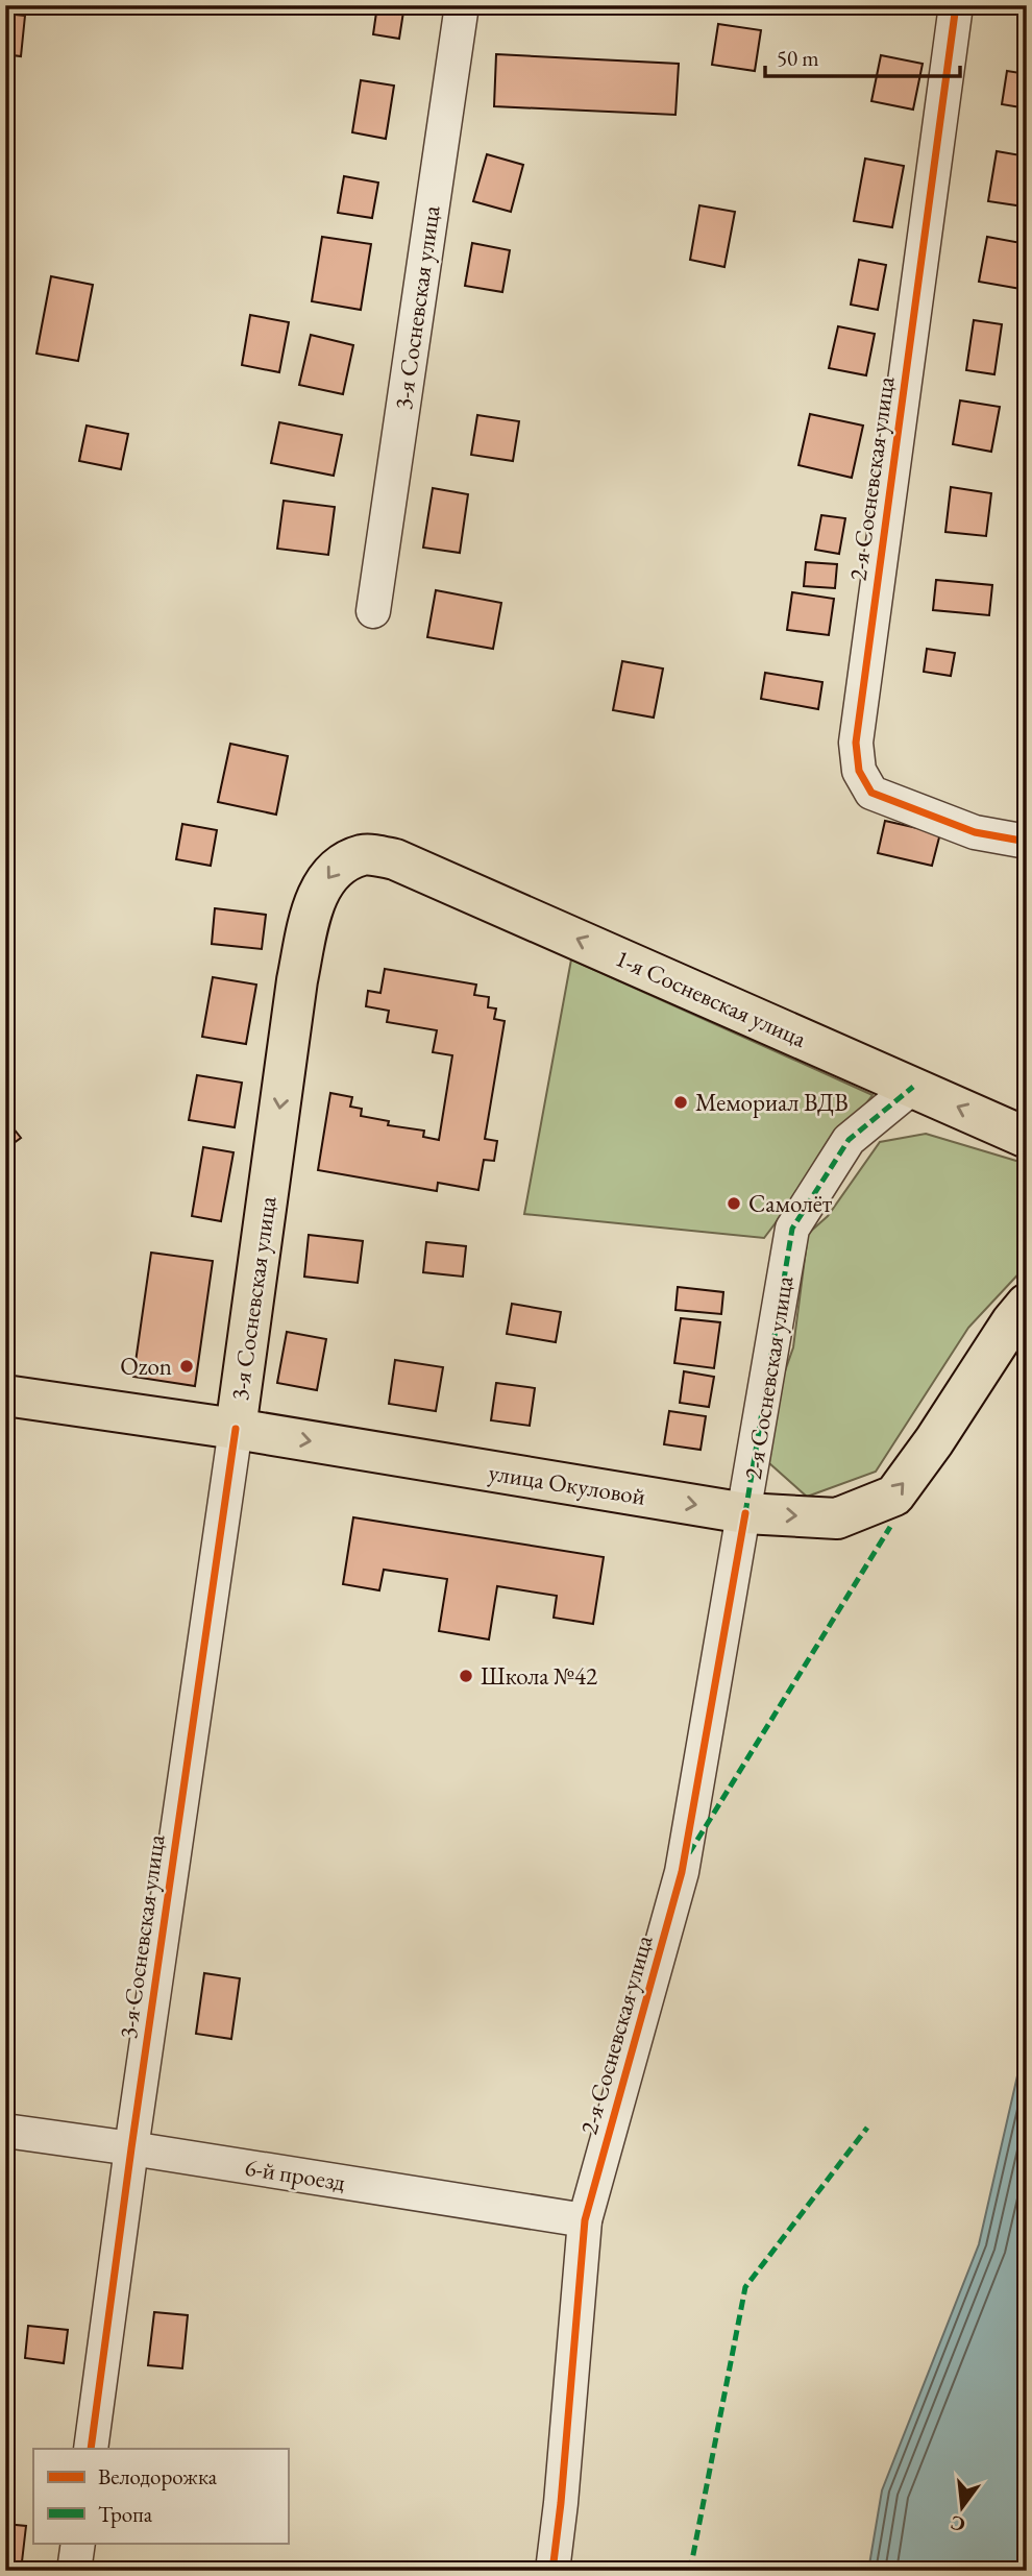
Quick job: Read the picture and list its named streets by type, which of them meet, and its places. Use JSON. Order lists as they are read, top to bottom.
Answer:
{
  "streets": {
    "main road": ["3-я Сосневская улица", "1-я Сосневская улица", "улица Окуловой"],
    "street": ["2-я Сосневская улица", "6-й проезд"]
  },
  "crossings": [
    ["3-я Сосневская улица", "1-я Сосневская улица"],
    ["3-я Сосневская улица", "улица Окуловой"],
    ["3-я Сосневская улица", "6-й проезд"],
    ["2-я Сосневская улица", "1-я Сосневская улица"],
    ["2-я Сосневская улица", "улица Окуловой"],
    ["2-я Сосневская улица", "6-й проезд"]
  ],
  "one_way": ["1-я Сосневская улица", "улица Окуловой"],
  "places": [
    "Мемориал ВДВ",
    "Самолёт",
    "Ozon",
    "Школа №42"
  ],
  "legend": ["Велодорожка", "Тропа"],
  "scale_bar": "50 m",
  "north": "bottom"
}
